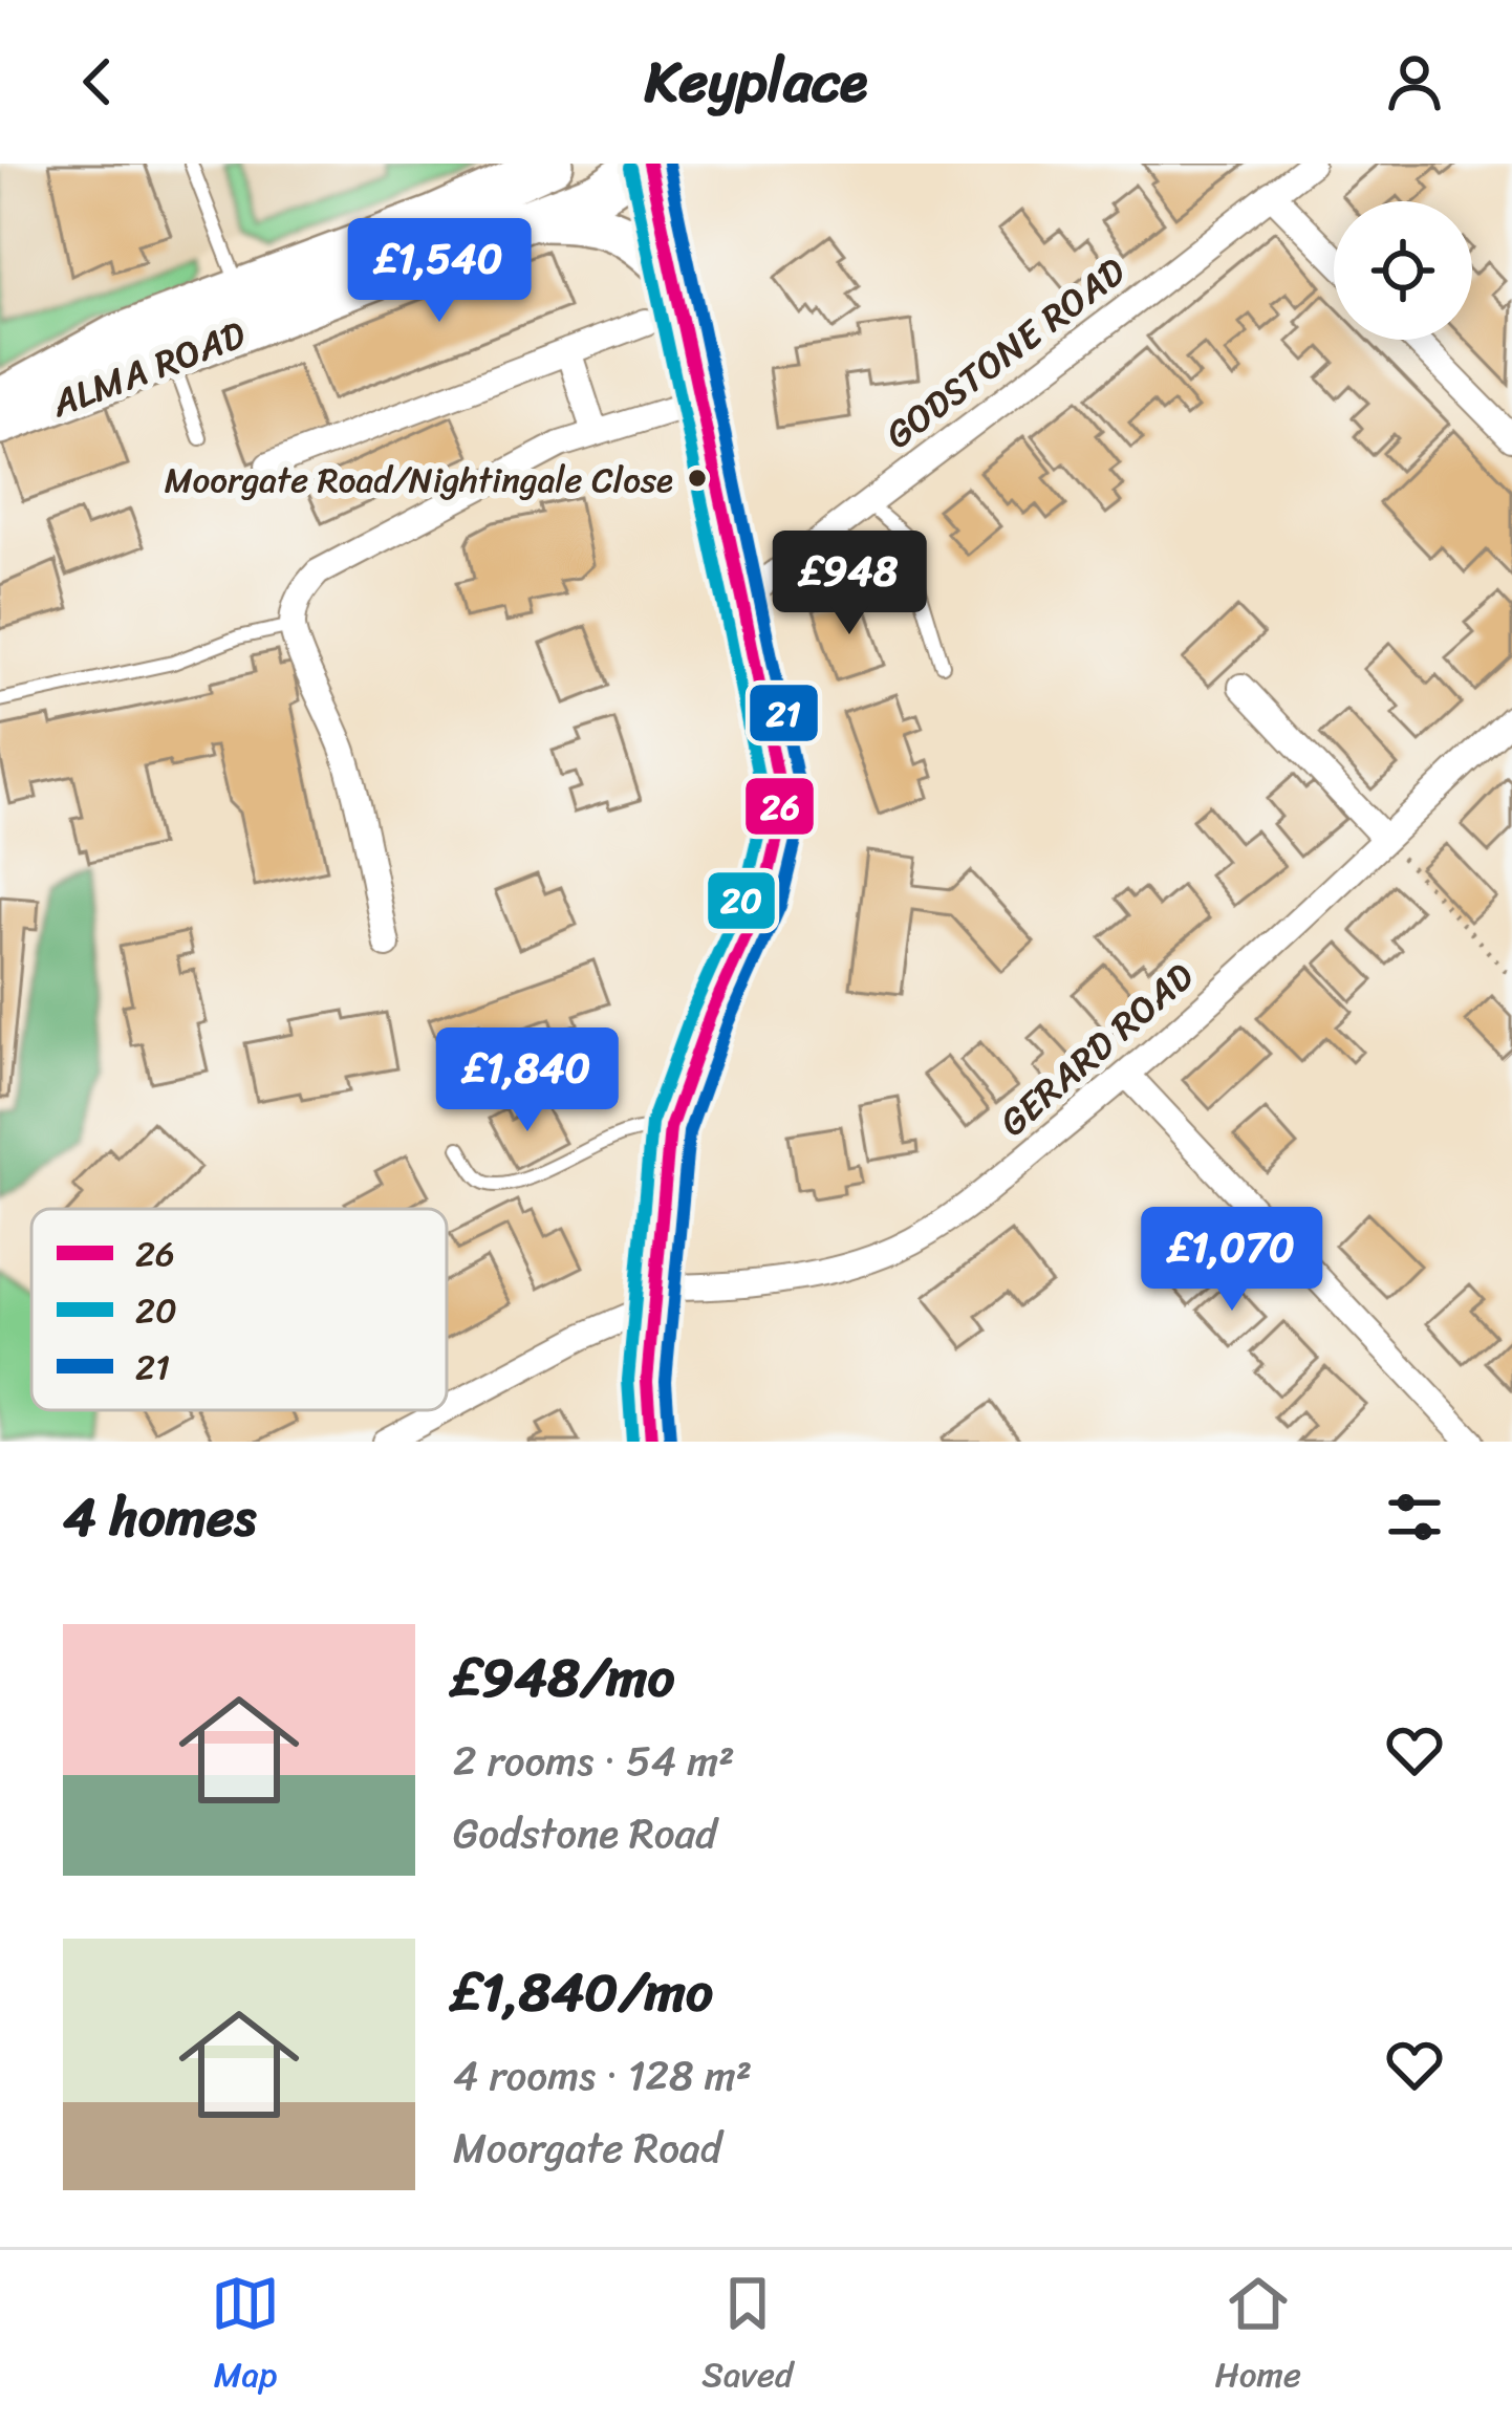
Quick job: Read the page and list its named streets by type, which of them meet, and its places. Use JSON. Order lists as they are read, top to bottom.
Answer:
{
  "streets": {
    "main road": ["ALMA ROAD"],
    "street": ["GODSTONE ROAD", "GERARD ROAD"]
  },
  "places": ["Moorgate Road/Nightingale Close"],
  "lines": ["transit line 26", "transit line 21", "transit line 20"],
  "legend": ["26", "20", "21"],
  "page": {
    "header": "Keyplace",
    "price": [
      "£1,540",
      "£948",
      "£1,840",
      "£1,070"
    ],
    "heading": "4 homes",
    "list": [
      {
        "name": "£948/mo",
        "note": "2 rooms · 54 m² · Godstone Road"
      },
      {
        "name": "£1,840/mo",
        "note": "4 rooms · 128 m² · Moorgate Road"
      }
    ],
    "tabs": ["Map", "Saved", "Home"]
  }
}
